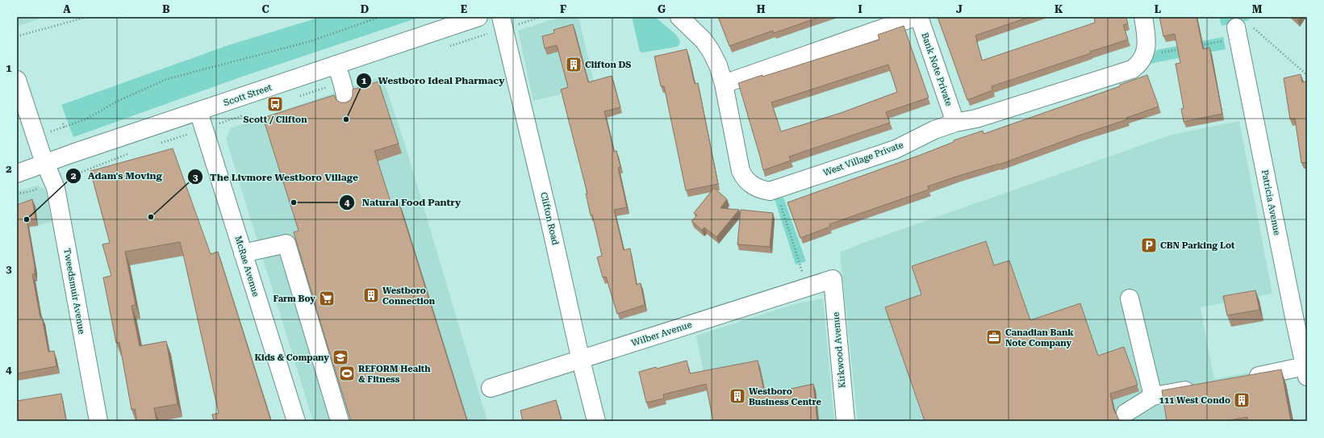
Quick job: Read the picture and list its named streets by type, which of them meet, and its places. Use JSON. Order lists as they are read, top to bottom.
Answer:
{
  "streets": {
    "street": [
      "Bank Note Private",
      "Scott Street",
      "West Village Private",
      "Patricia Avenue",
      "Clifton Road",
      "McRae Avenue",
      "Tweedsmuir Avenue",
      "Wilber Avenue",
      "Kirkwood Avenue"
    ]
  },
  "crossings": [
    ["Bank Note Private", "West Village Private"],
    ["Scott Street", "McRae Avenue"],
    ["Scott Street", "Tweedsmuir Avenue"],
    ["Clifton Road", "Wilber Avenue"],
    ["Wilber Avenue", "Kirkwood Avenue"]
  ],
  "places": {
    "building": [
      "Clifton DS",
      "Westboro Connection",
      "Westboro Business Centre",
      "111 West Condo"
    ],
    "bus stop": ["Scott / Clifton"],
    "other": [
      "Westboro Ideal Pharmacy",
      "Natural Food Pantry",
      "The Livmore Westboro Village",
      "Adam's Moving"
    ],
    "parking": ["CBN Parking Lot"],
    "supermarket": ["Farm Boy"],
    "office": ["Canadian Bank Note Company"],
    "school or university": ["Kids & Company"],
    "sports": ["REFORM Health & Fitness"]
  },
  "grid": {
    "columns": [
      "A",
      "B",
      "C",
      "D",
      "E",
      "F",
      "G",
      "H",
      "I",
      "J",
      "K",
      "L",
      "M"
    ],
    "rows": [
      "1",
      "2",
      "3",
      "4"
    ]
  }
}
